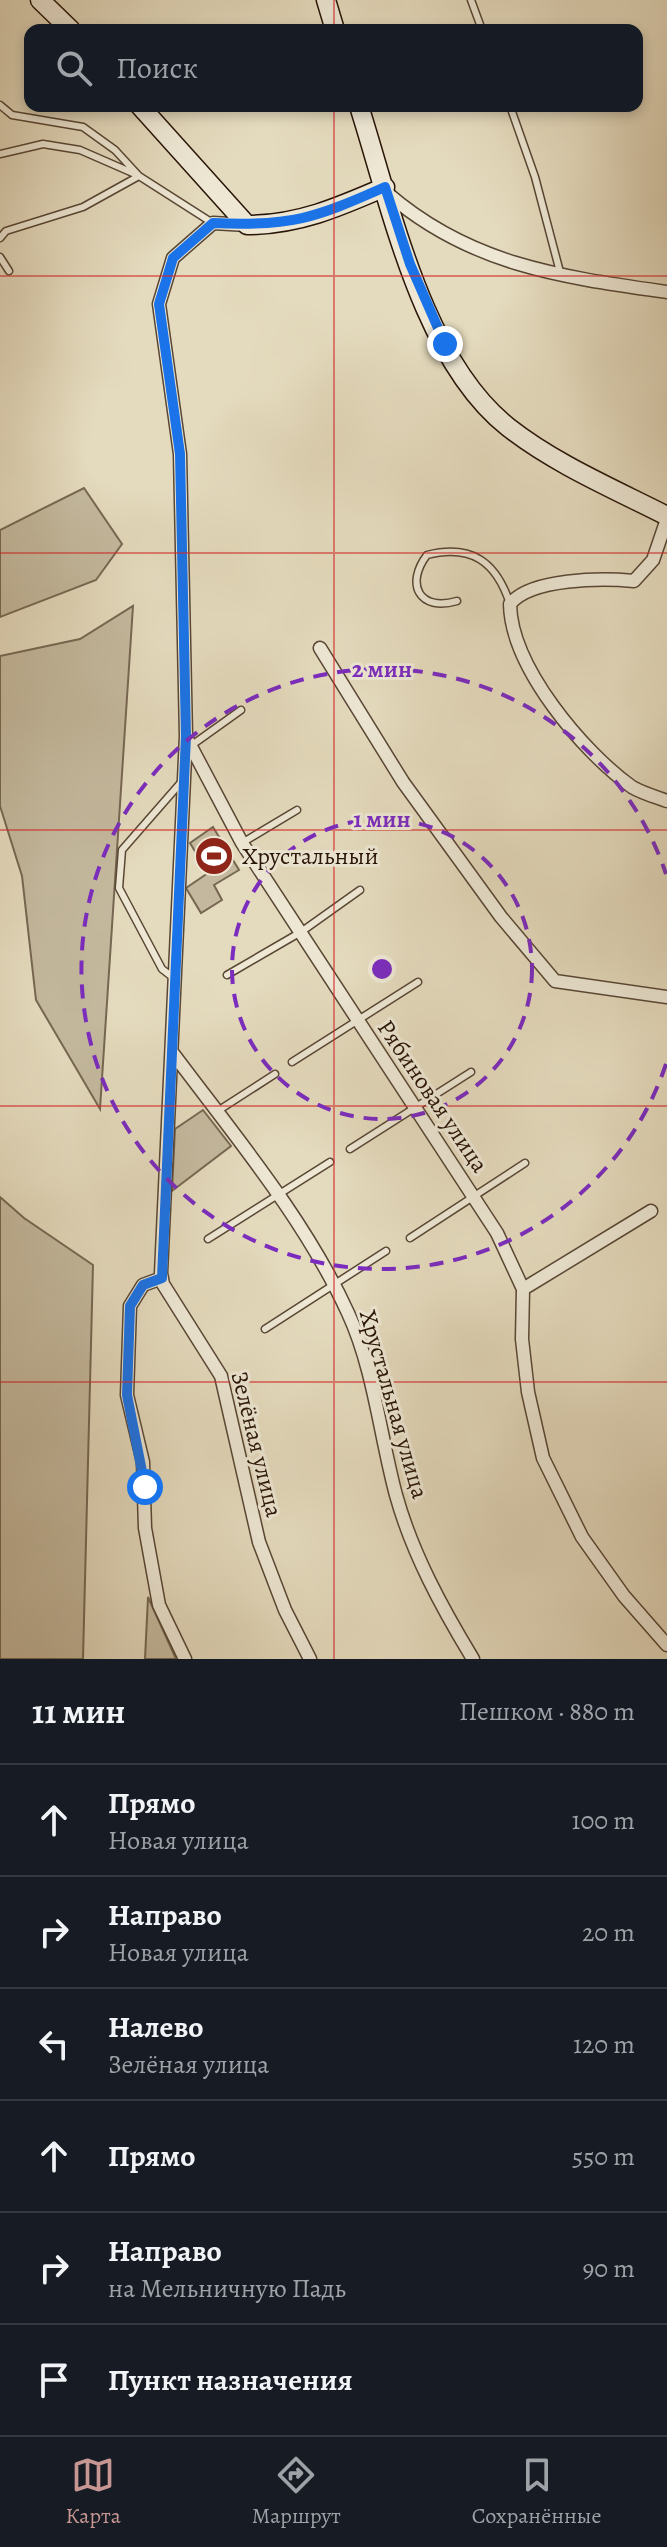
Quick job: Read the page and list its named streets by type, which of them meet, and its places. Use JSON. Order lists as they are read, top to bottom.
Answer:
{
  "streets": {
    "street": ["Рябиновая улица", "Хрустальная улица", "Зелёная улица"]
  },
  "places": {
    "sports": ["Хрустальный"]
  },
  "page": {
    "search": "Поиск",
    "heading": ["11 мин", "Пешком · 880 m"],
    "list": [
      ["Прямо", "Новая улица", "100 m"],
      ["Направо", "Новая улица", "20 m"],
      ["Налево", "Зелёная улица", "120 m"],
      ["Прямо", "550 m"],
      ["Направо", "на Мельничную Падь", "90 m"],
      "Пункт назначения"
    ],
    "nav": ["Карта", "Маршрут", "Сохранённые"]
  },
  "rings": ["2 мин", "1 мин"]
}
